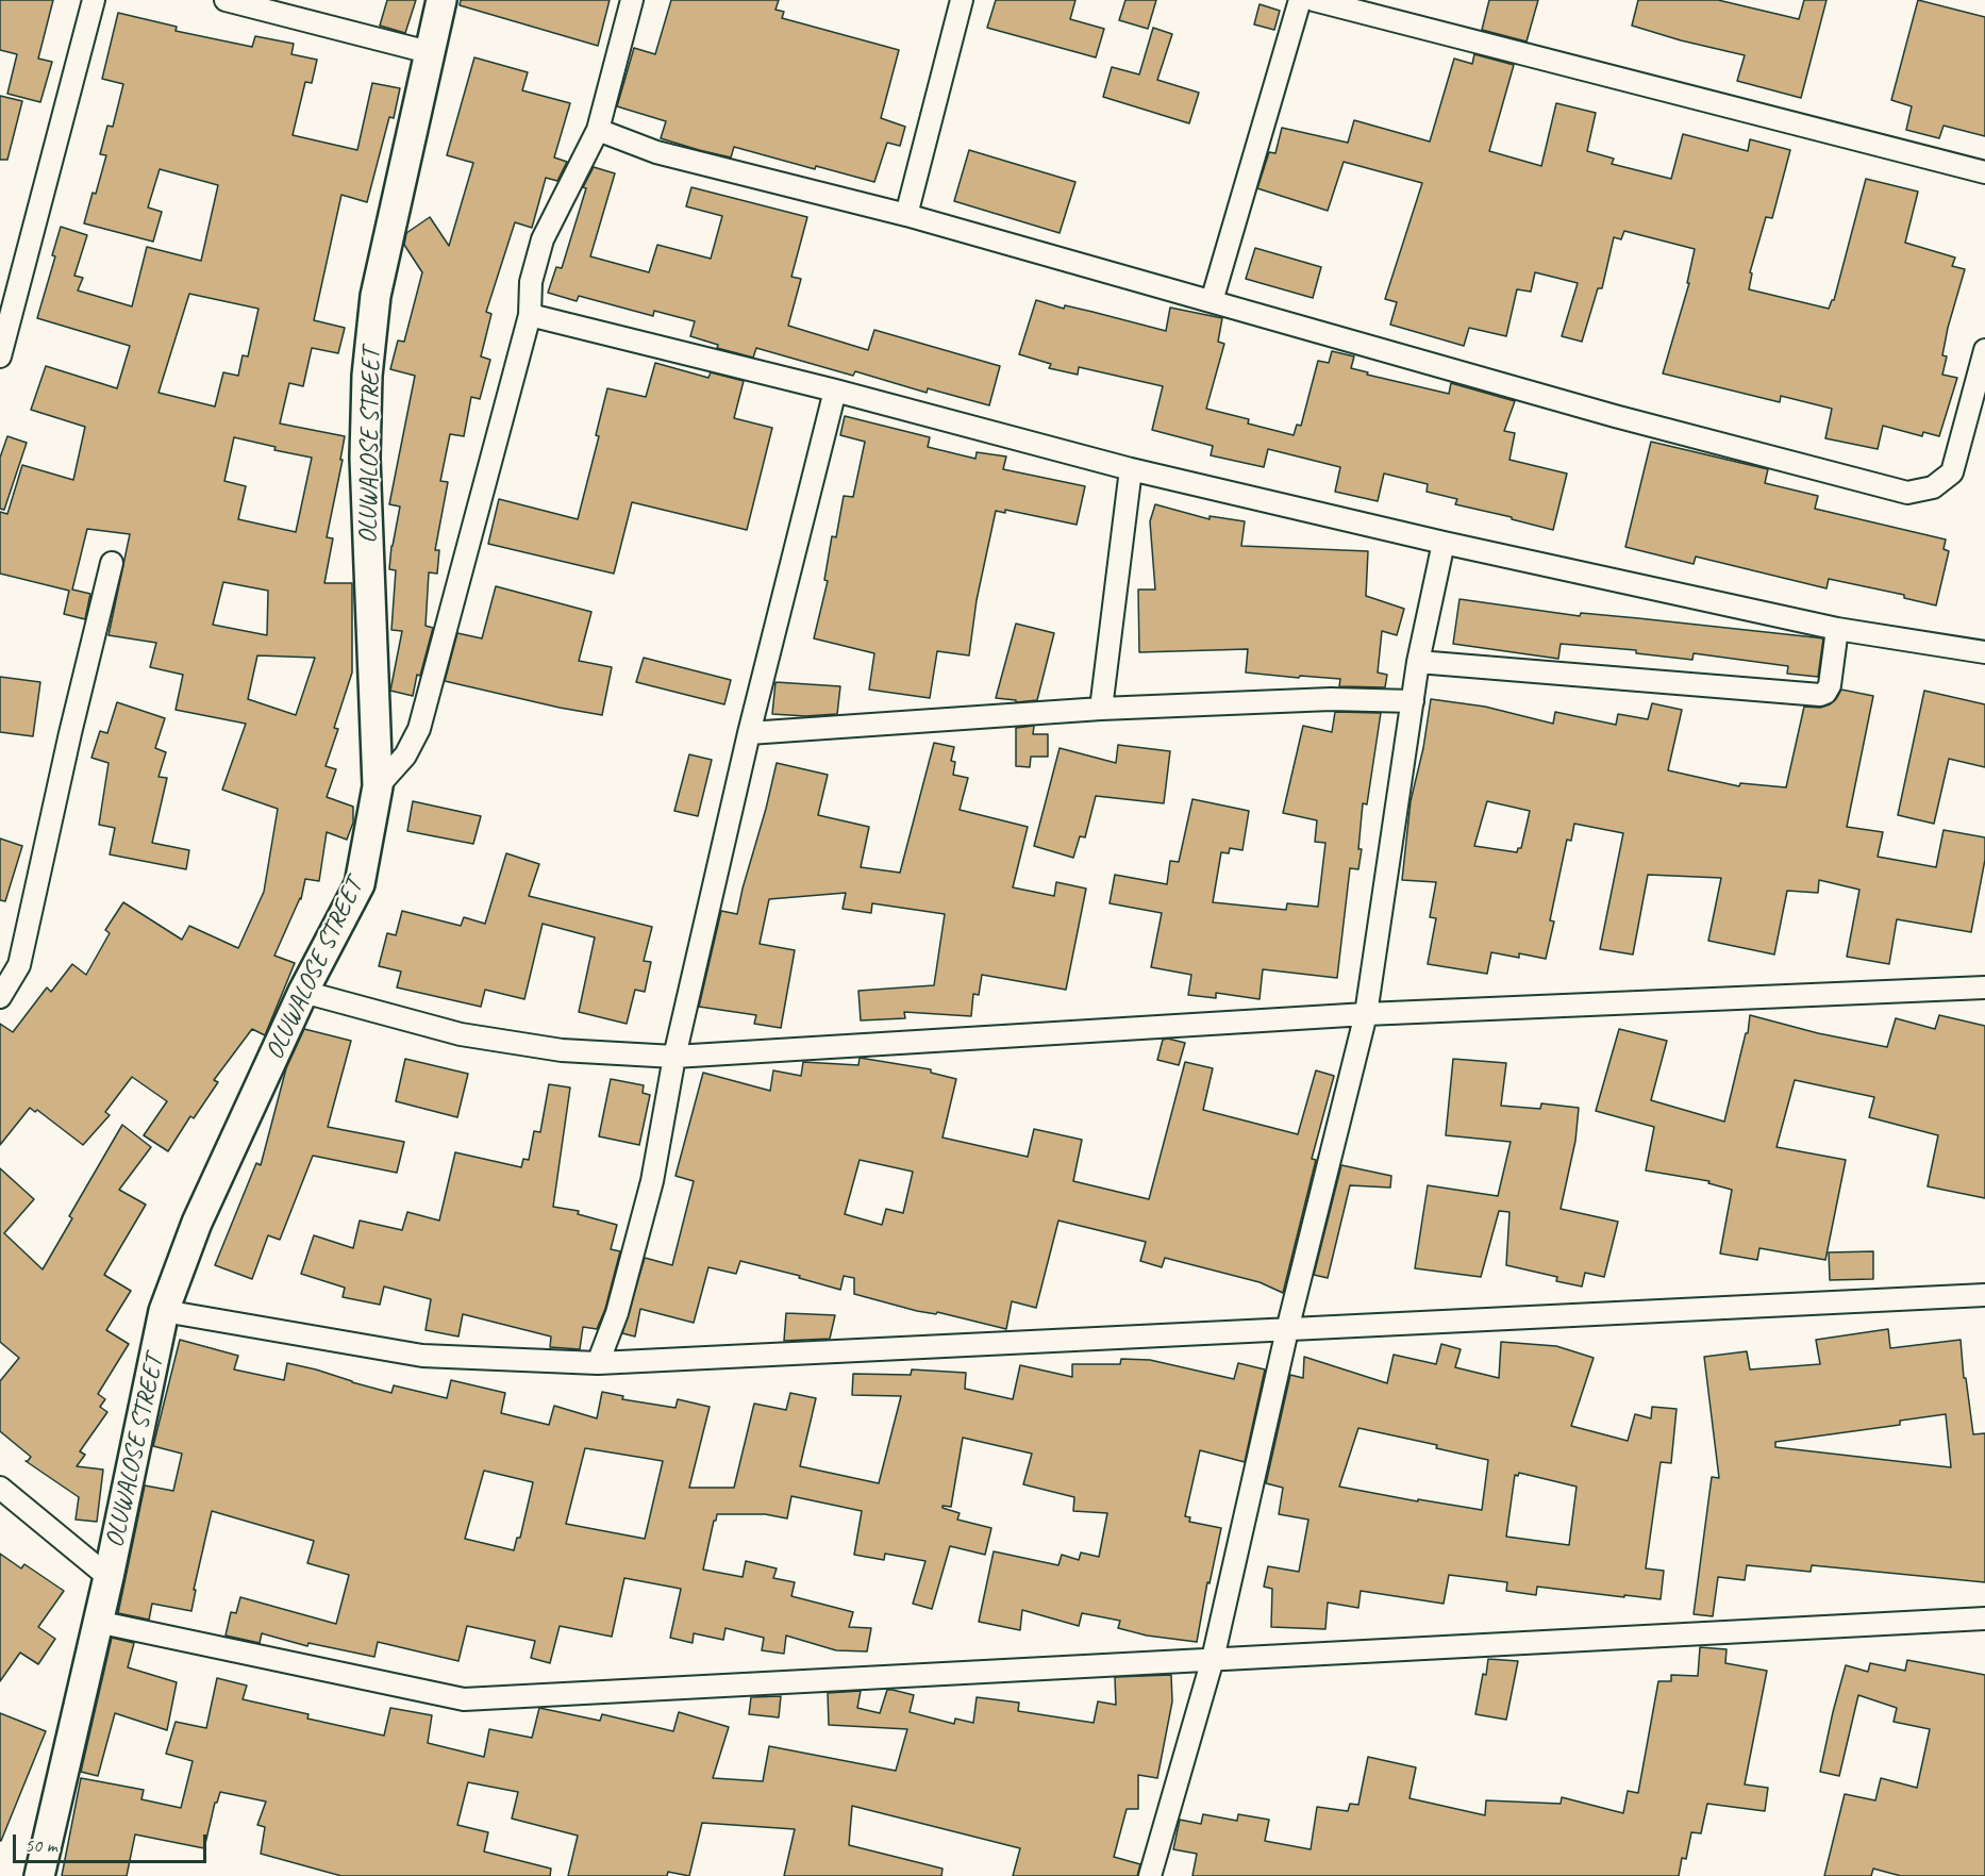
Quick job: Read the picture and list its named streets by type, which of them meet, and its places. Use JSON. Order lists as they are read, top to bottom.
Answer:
{
  "streets": {
    "street": ["OLUWALOSE STREET"]
  },
  "scale_bar": "50 m"
}
